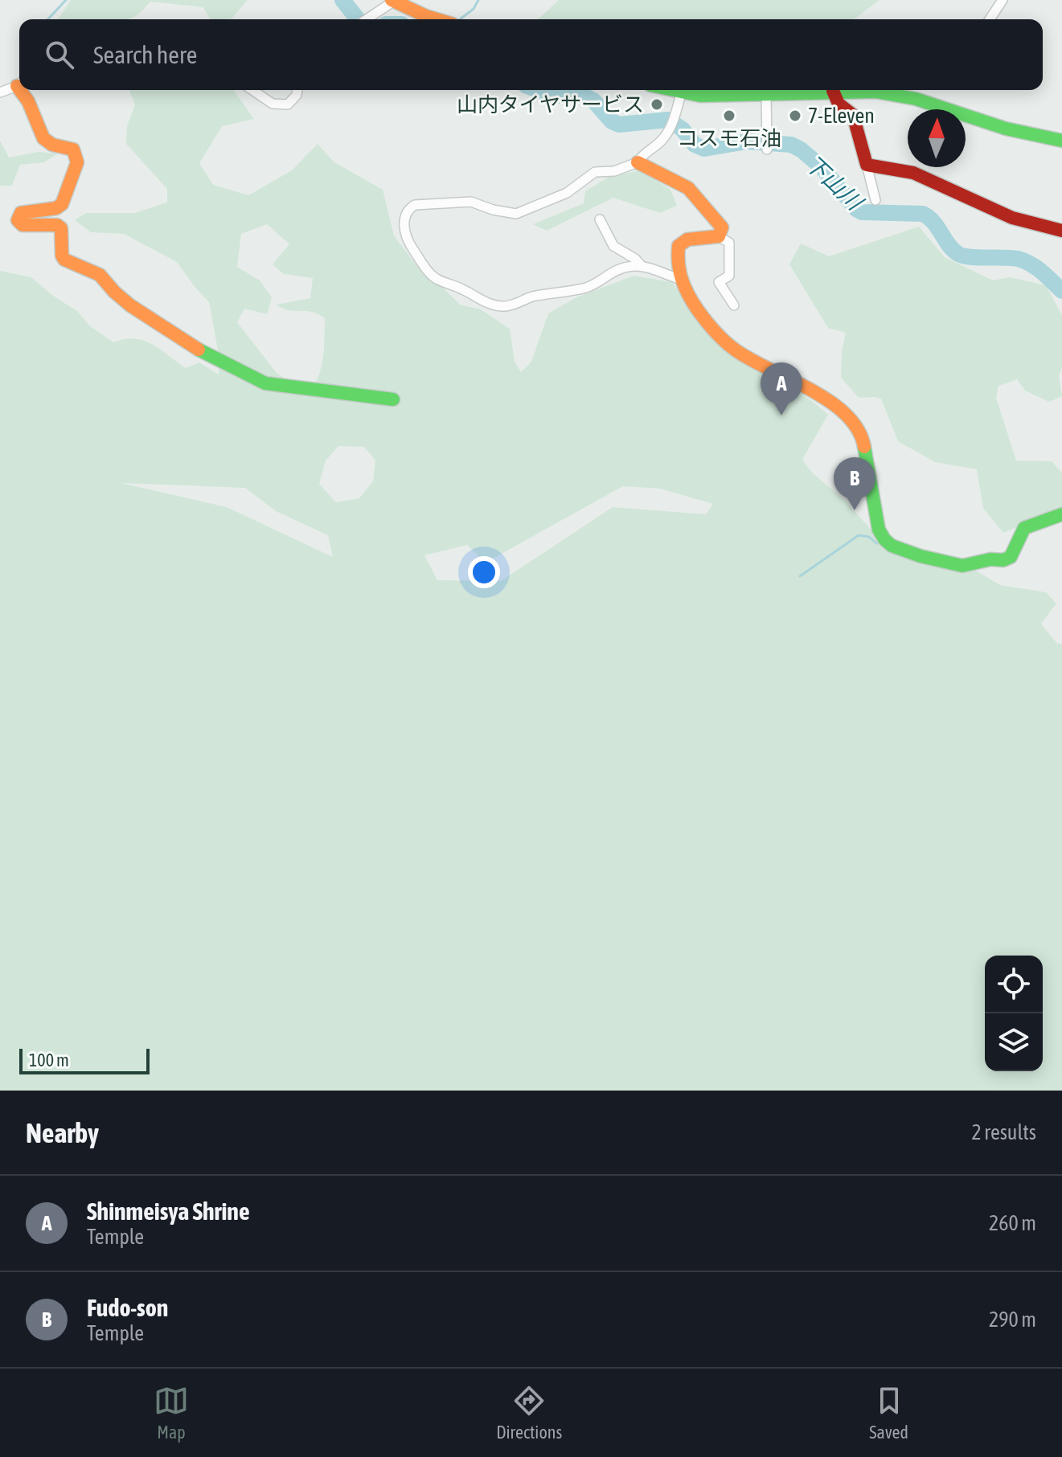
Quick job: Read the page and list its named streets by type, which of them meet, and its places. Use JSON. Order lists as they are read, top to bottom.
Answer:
{
  "water": ["下山川"],
  "places": ["山内タイヤサービス", "コスモ石油", "7-Eleven"],
  "scale_bar": "100 m",
  "north": "top",
  "page": {
    "search": "Search here",
    "pins": ["A", "B"],
    "scale": "100 m",
    "heading": ["Nearby", "2 results"],
    "list": [
      {
        "mark": "A",
        "name": "Shinmeisya Shrine",
        "note": "Temple",
        "value": "260 m"
      },
      {
        "mark": "B",
        "name": "Fudo-son",
        "note": "Temple",
        "value": "290 m"
      }
    ],
    "nav": ["Map", "Directions", "Saved"]
  }
}
